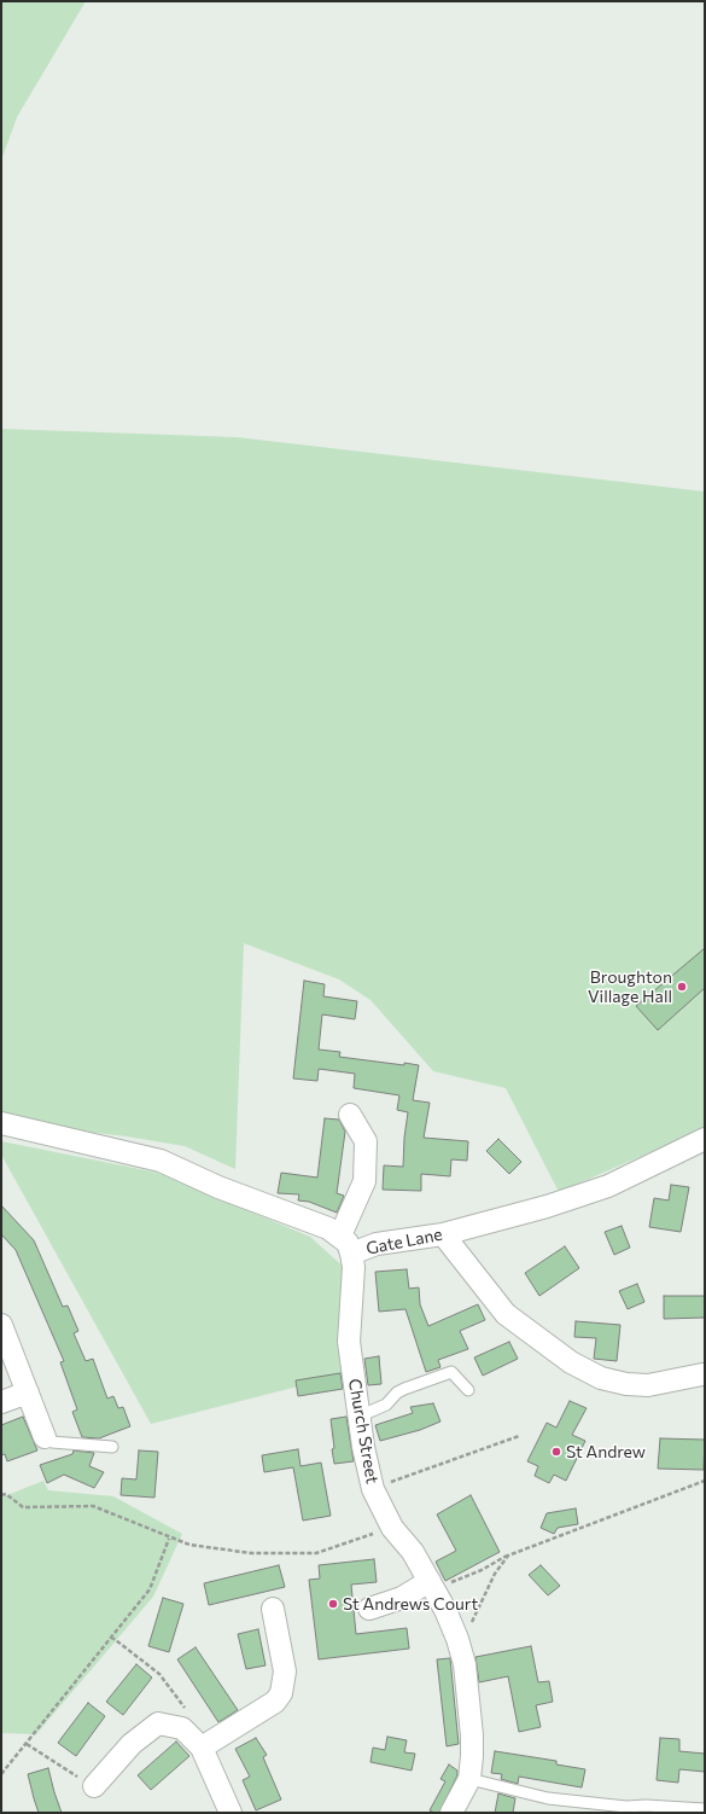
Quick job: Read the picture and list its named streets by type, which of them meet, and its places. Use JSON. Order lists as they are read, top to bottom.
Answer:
{
  "streets": {
    "street": ["Gate Lane", "Church Street"]
  },
  "crossings": [
    ["Gate Lane", "Church Street"]
  ],
  "places": ["Broughton Village Hall", "St Andrew", "St Andrews Court"]
}
